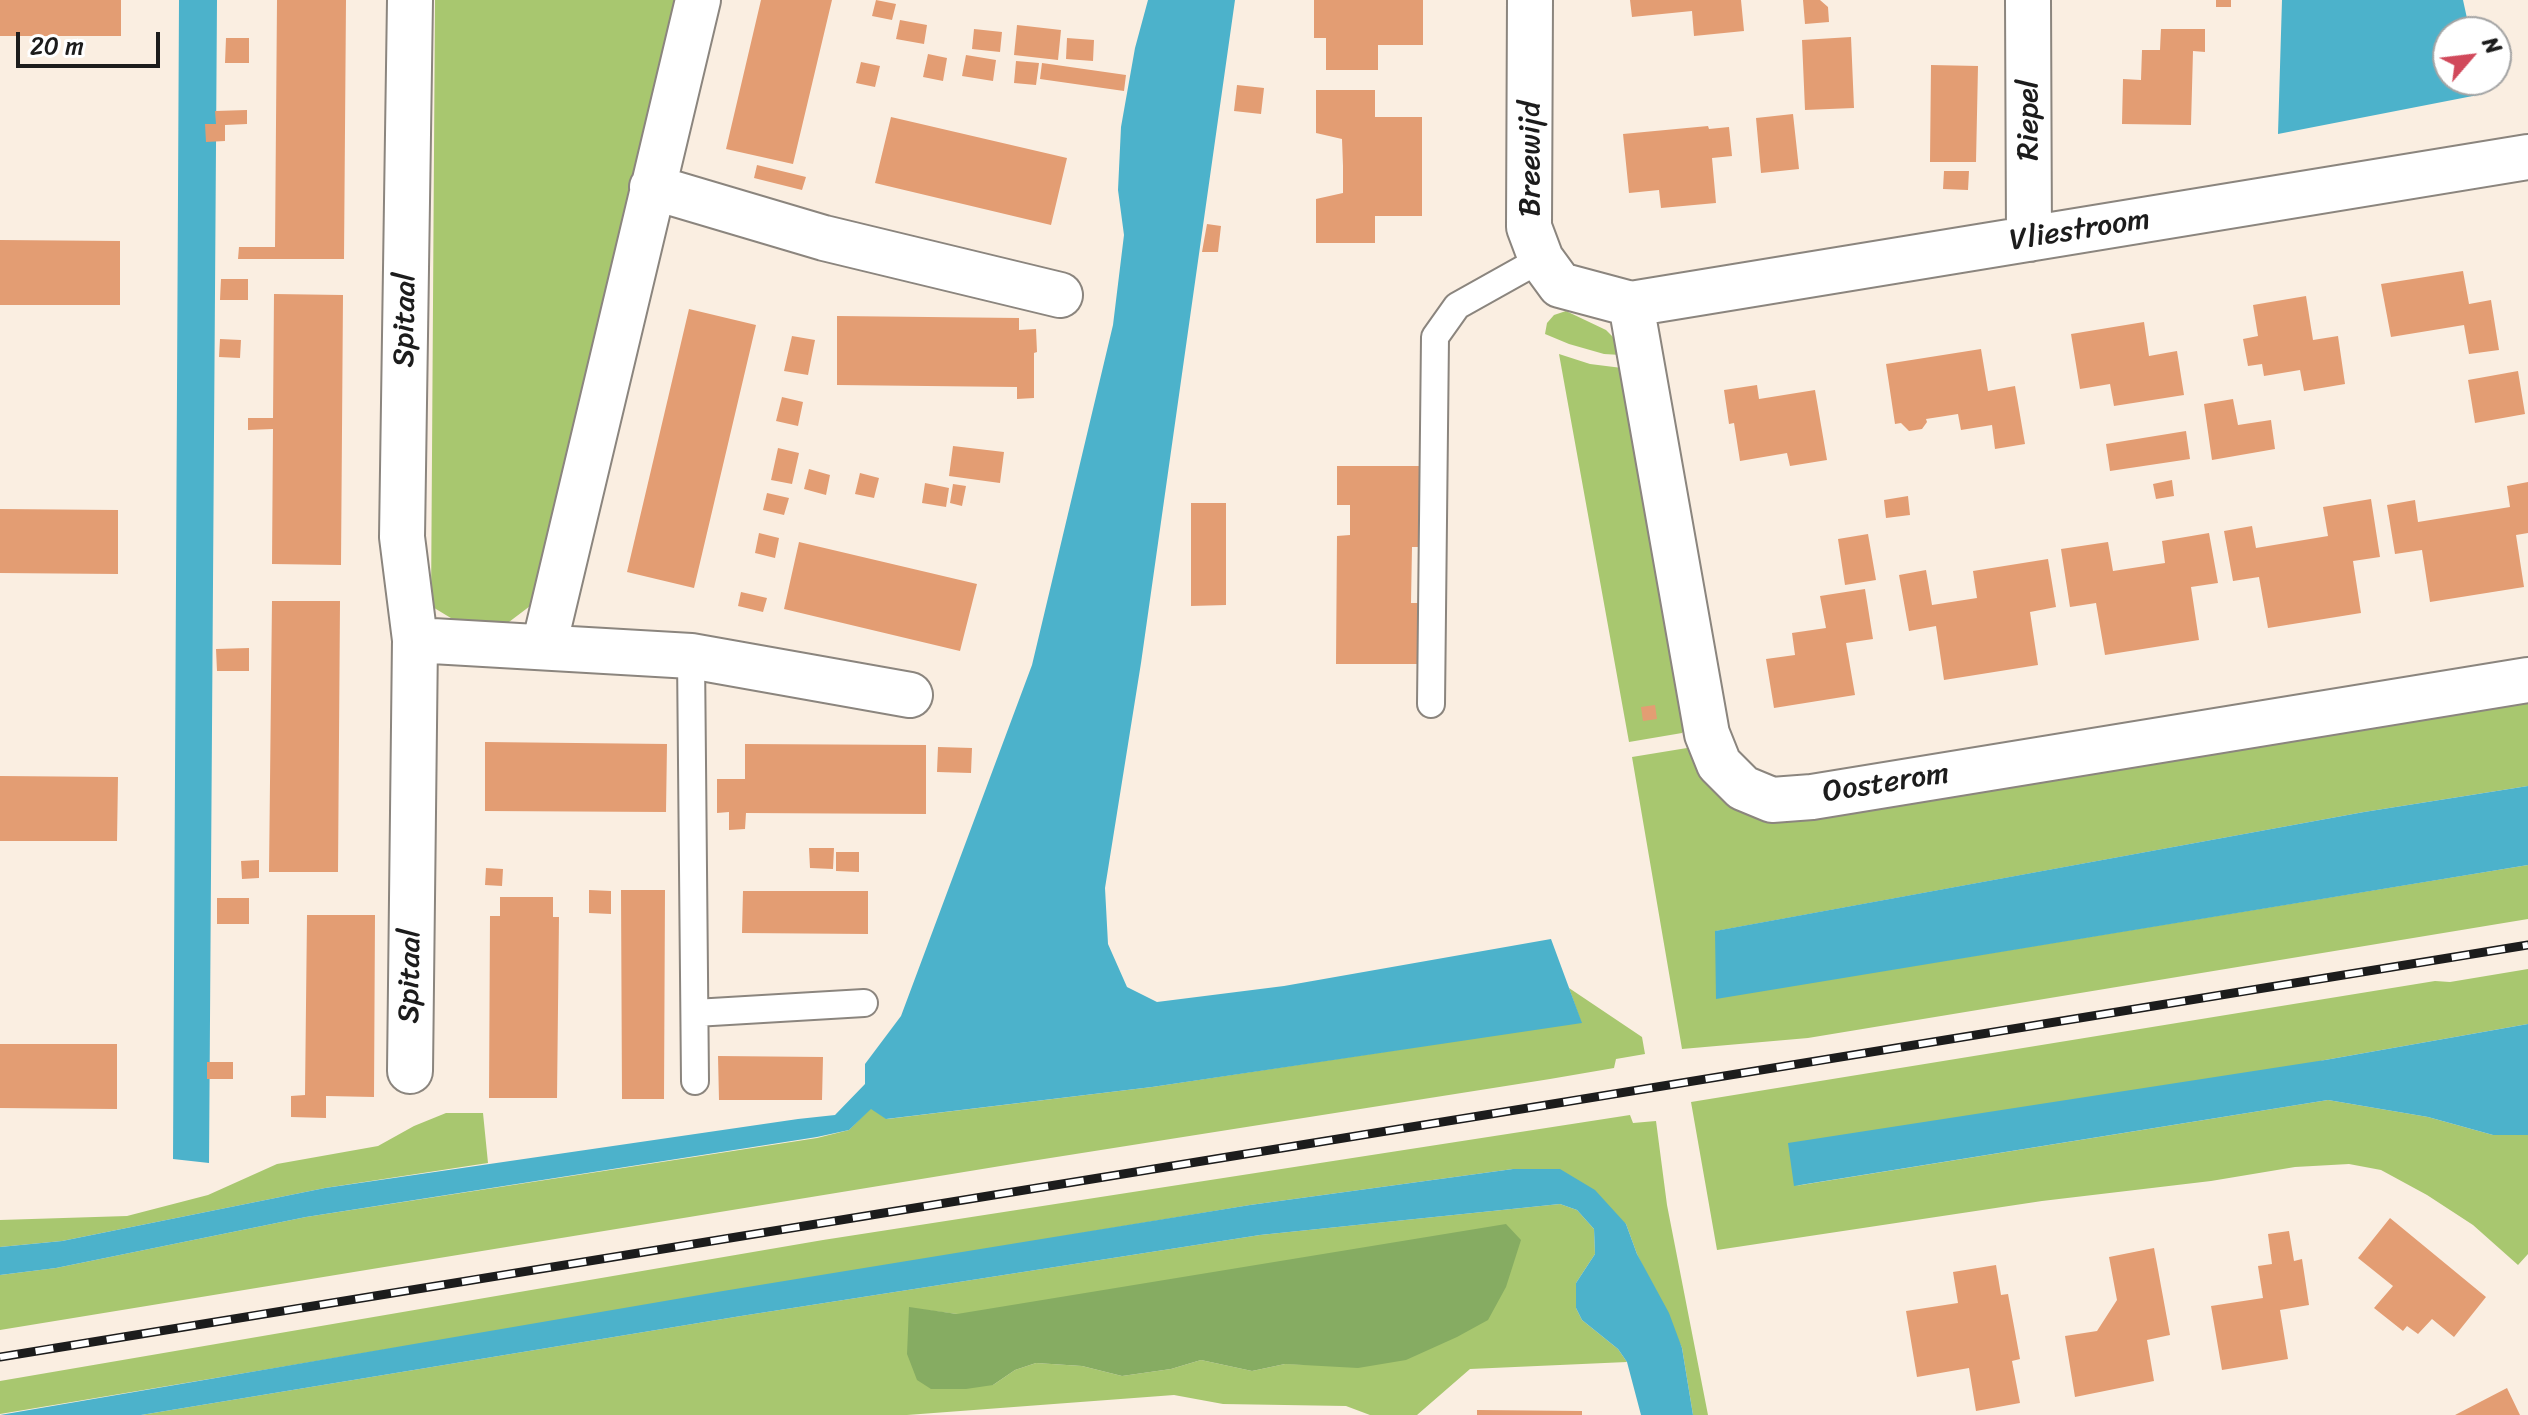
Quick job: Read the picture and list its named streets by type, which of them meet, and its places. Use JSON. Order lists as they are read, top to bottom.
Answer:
{
  "streets": {
    "street": [
      "Riepel",
      "Breewijd",
      "Vliestroom",
      "Spitaal",
      "Oosterom"
    ]
  },
  "crossings": [
    ["Riepel", "Vliestroom"],
    ["Breewijd", "Vliestroom"],
    ["Breewijd", "Oosterom"],
    ["Vliestroom", "Oosterom"]
  ],
  "scale_bar": "20 m",
  "north": "top right"
}
